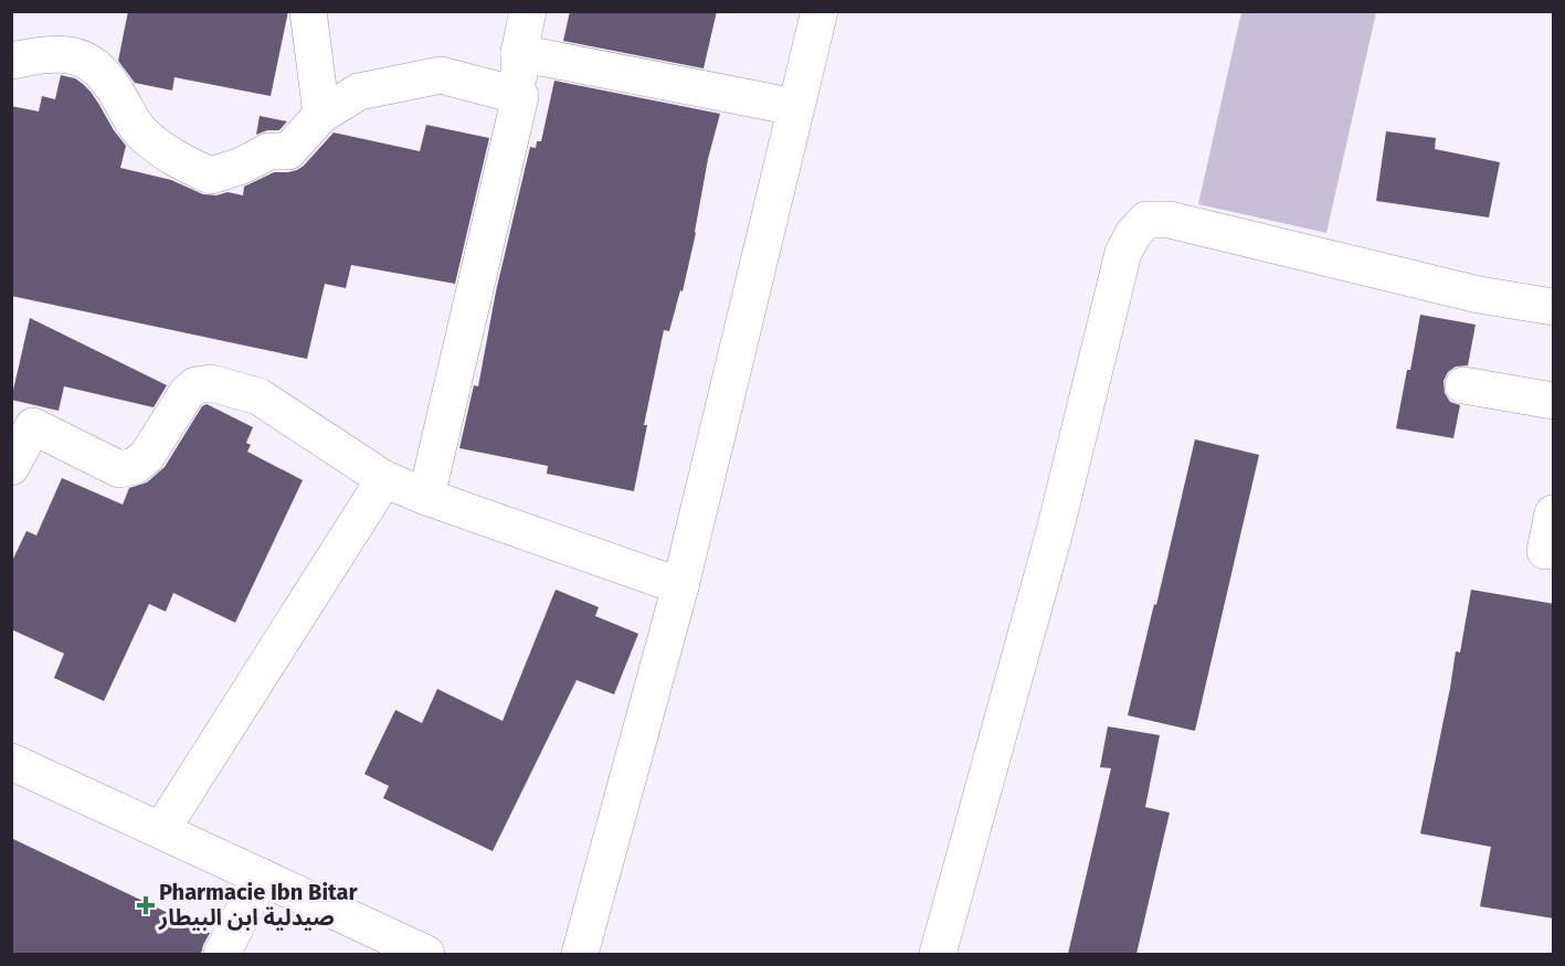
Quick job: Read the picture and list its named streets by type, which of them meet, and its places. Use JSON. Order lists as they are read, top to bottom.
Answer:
{
  "places": {
    "health": ["Pharmacie Ibn Bitar صيدلية ابن البيطار"]
  }
}
